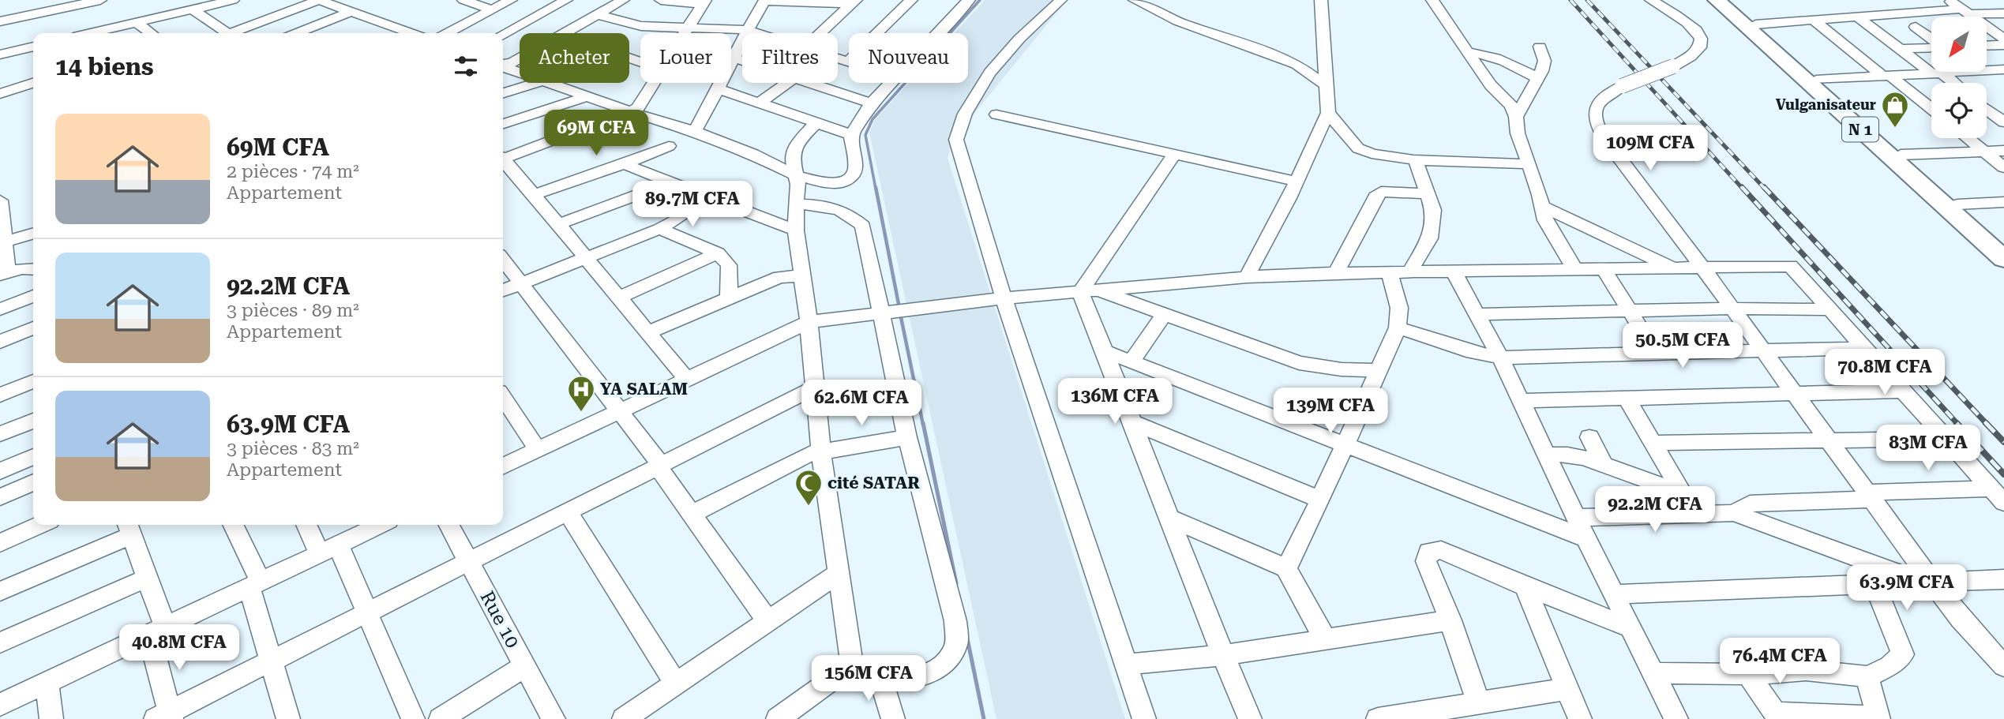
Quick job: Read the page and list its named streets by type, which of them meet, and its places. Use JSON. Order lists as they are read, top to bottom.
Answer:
{
  "streets": {
    "highway": ["N 1"],
    "street": ["Rue 10"]
  },
  "places": {
    "shop": ["Vulganisateur"],
    "hospital": ["YA SALAM"],
    "mosque": ["cité SATAR"]
  },
  "north": "bottom left",
  "page": {
    "chip": [
      "Acheter",
      "Louer",
      "Filtres",
      "Nouveau"
    ],
    "heading": "14 biens",
    "list": [
      {
        "name": "69M CFA",
        "note": "2 pièces · 74 m² · Appartement"
      },
      {
        "name": "92.2M CFA",
        "note": "3 pièces · 89 m² · Appartement"
      },
      {
        "name": "63.9M CFA",
        "note": "3 pièces · 83 m² · Appartement"
      }
    ],
    "price": [
      "69M CFA",
      "109M CFA",
      "89.7M CFA",
      "50.5M CFA",
      "70.8M CFA",
      "136M CFA",
      "62.6M CFA",
      "139M CFA",
      "83M CFA",
      "92.2M CFA",
      "63.9M CFA",
      "40.8M CFA",
      "76.4M CFA",
      "156M CFA"
    ]
  }
}
